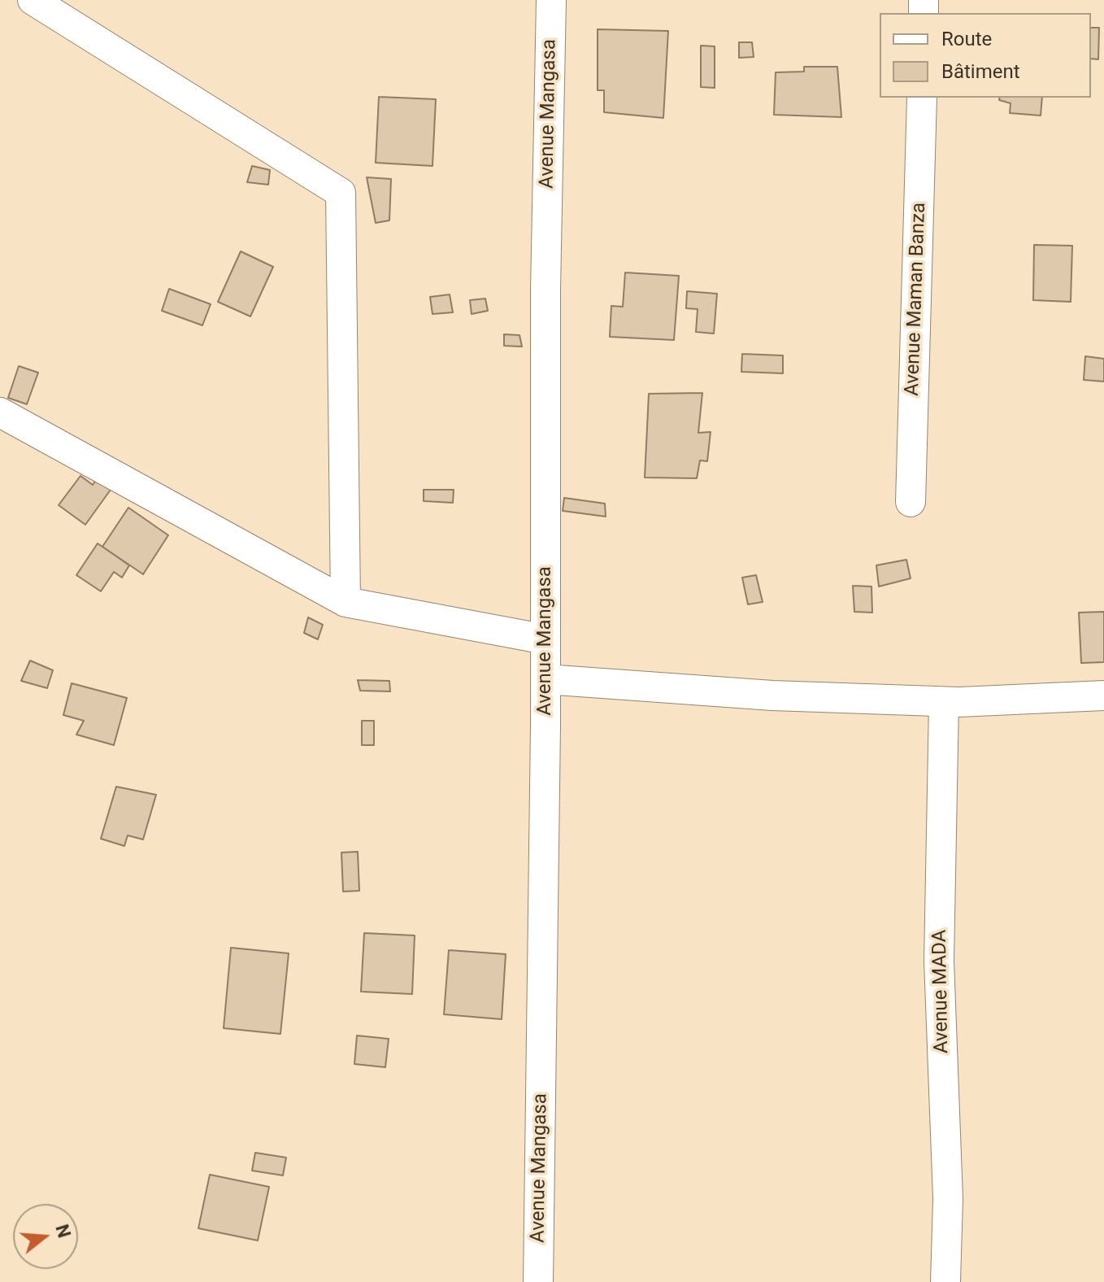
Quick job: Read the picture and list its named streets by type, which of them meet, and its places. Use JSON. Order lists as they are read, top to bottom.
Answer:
{
  "streets": {
    "street": ["Avenue Mangasa", "Avenue Maman Banza", "Avenue MADA"]
  },
  "legend": ["Route", "Bâtiment"],
  "north": "right"
}
